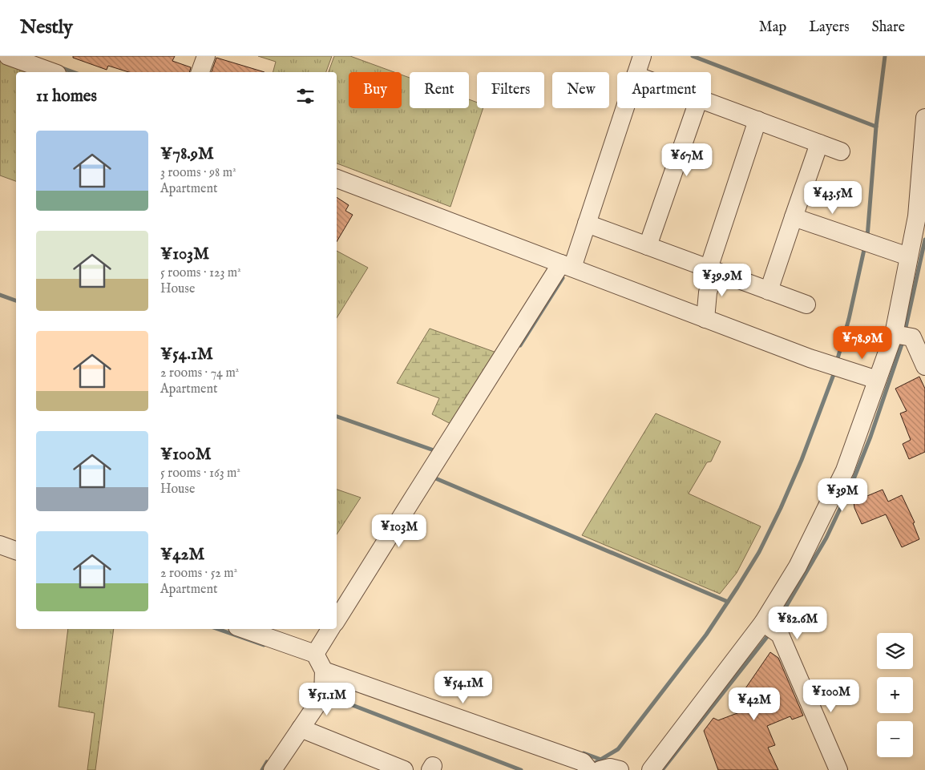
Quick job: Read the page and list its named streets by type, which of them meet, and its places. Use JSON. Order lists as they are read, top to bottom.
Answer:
{
  "page": {
    "header": "Nestly",
    "nav": ["Map", "Layers", "Share"],
    "chip": [
      "Buy",
      "Rent",
      "Filters",
      "New",
      "Apartment"
    ],
    "heading": "11 homes",
    "list": [
      {
        "name": "¥78.9M",
        "note": "3 rooms · 98 m² · Apartment"
      },
      {
        "name": "¥103M",
        "note": "5 rooms · 123 m² · House"
      },
      {
        "name": "¥54.1M",
        "note": "2 rooms · 74 m² · Apartment"
      },
      {
        "name": "¥100M",
        "note": "5 rooms · 163 m² · House"
      },
      {
        "name": "¥42M",
        "note": "2 rooms · 52 m² · Apartment"
      }
    ],
    "price": [
      "¥67M",
      "¥43.5M",
      "¥39.9M",
      "¥78.9M",
      "¥39M",
      "¥103M",
      "¥82.6M",
      "¥54.1M",
      "¥100M",
      "¥51.1M",
      "¥42M"
    ],
    "map_buttons": ["+", "−"]
  }
}
